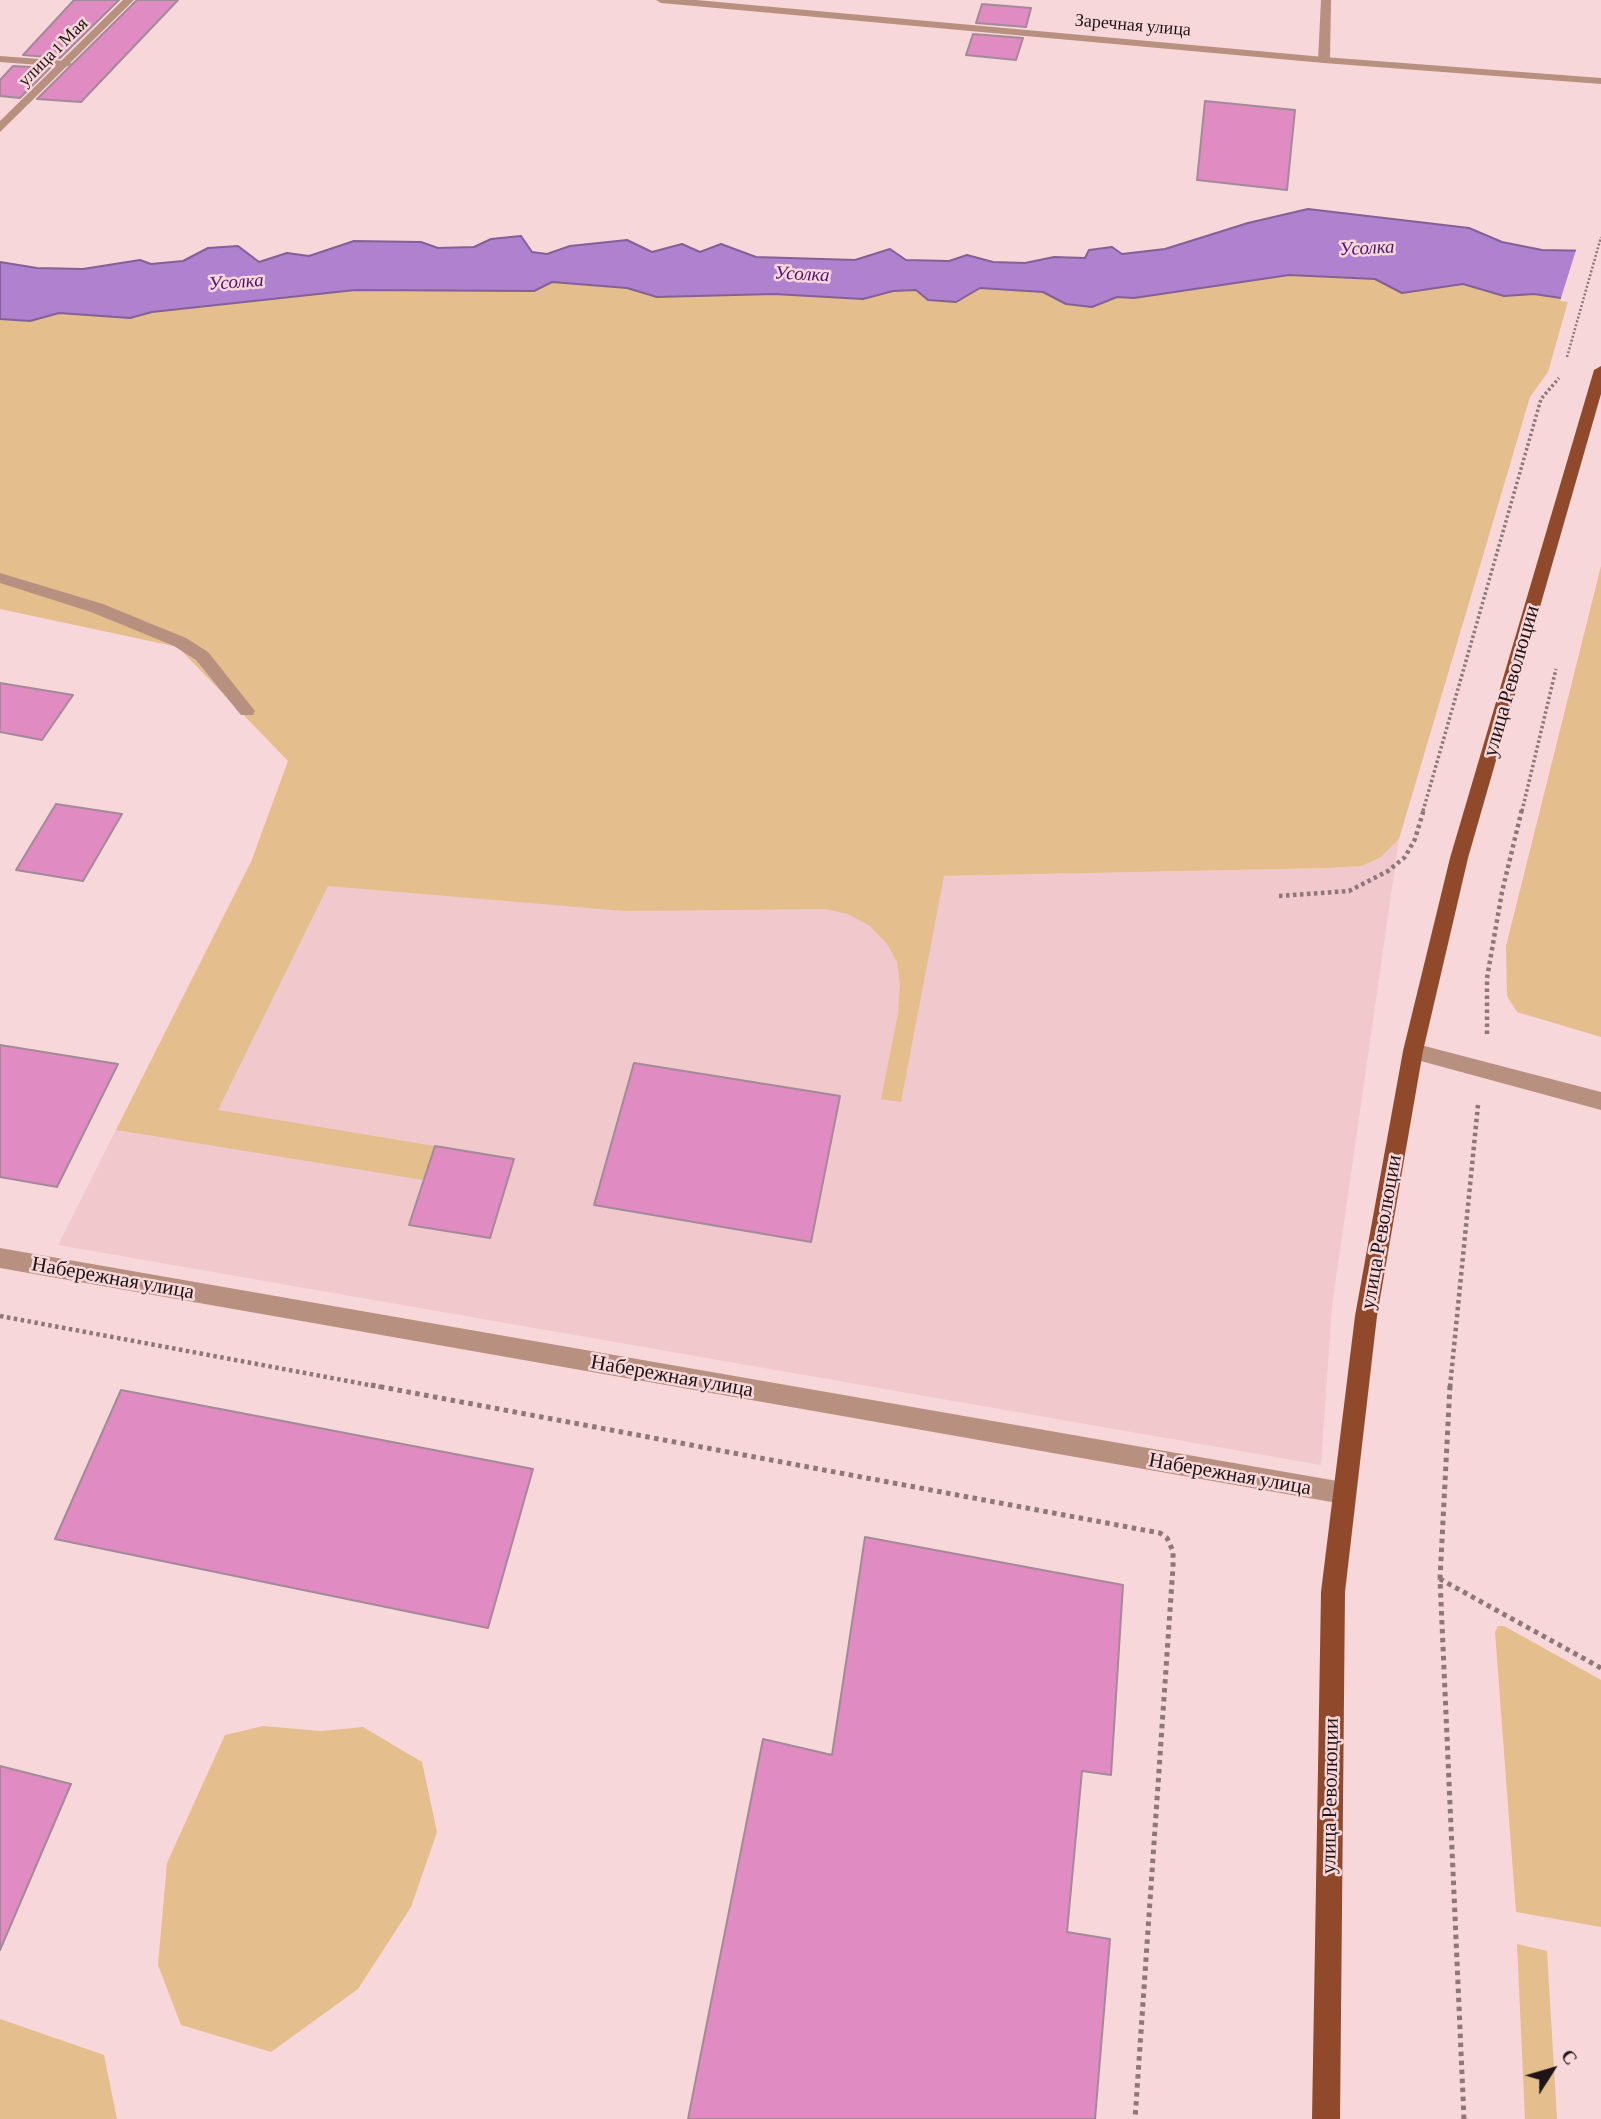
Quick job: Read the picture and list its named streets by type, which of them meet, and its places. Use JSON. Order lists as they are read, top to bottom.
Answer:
{
  "streets": {
    "main road": ["улица Революции"],
    "street": ["Заречная улица", "улица 1 Мая", "Набережная улица"]
  },
  "crossings": [
    ["улица Революции", "Набережная улица"]
  ],
  "water": ["Усолка"],
  "north": "top right"
}
